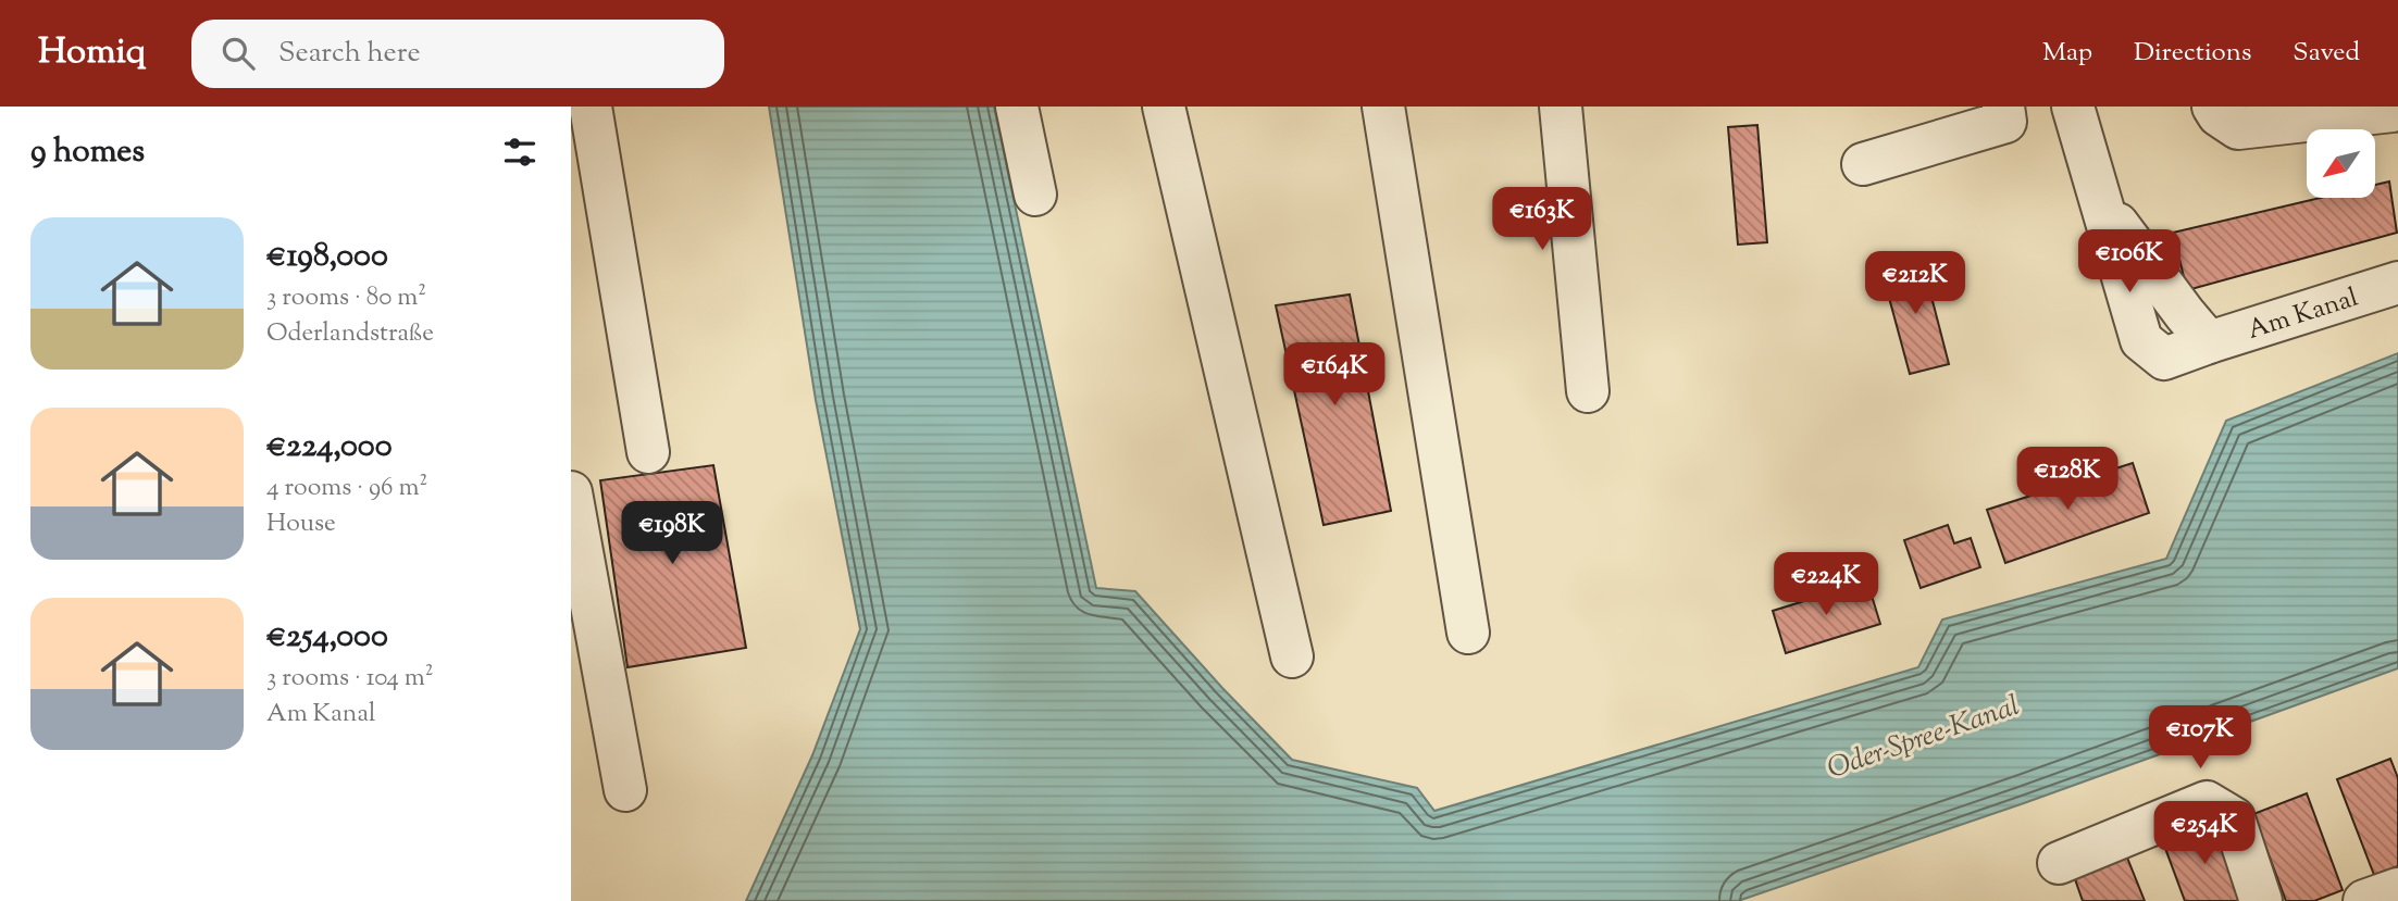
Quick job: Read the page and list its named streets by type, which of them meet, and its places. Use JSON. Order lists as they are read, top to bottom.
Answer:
{
  "streets": {
    "street": ["Am Kanal"]
  },
  "water": ["Oder-Spree-Kanal"],
  "north": "bottom left",
  "page": {
    "header": "Homiq",
    "search": "Search here",
    "nav": ["Map", "Directions", "Saved"],
    "heading": "9 homes",
    "price": [
      "€163K",
      "€106K",
      "€212K",
      "€164K",
      "€128K",
      "€198K",
      "€224K",
      "€107K",
      "€254K"
    ],
    "list": [
      {
        "name": "€198,000",
        "note": "3 rooms · 80 m² · Oderlandstraße"
      },
      {
        "name": "€224,000",
        "note": "4 rooms · 96 m² · House"
      },
      {
        "name": "€254,000",
        "note": "3 rooms · 104 m² · Am Kanal"
      }
    ]
  }
}
